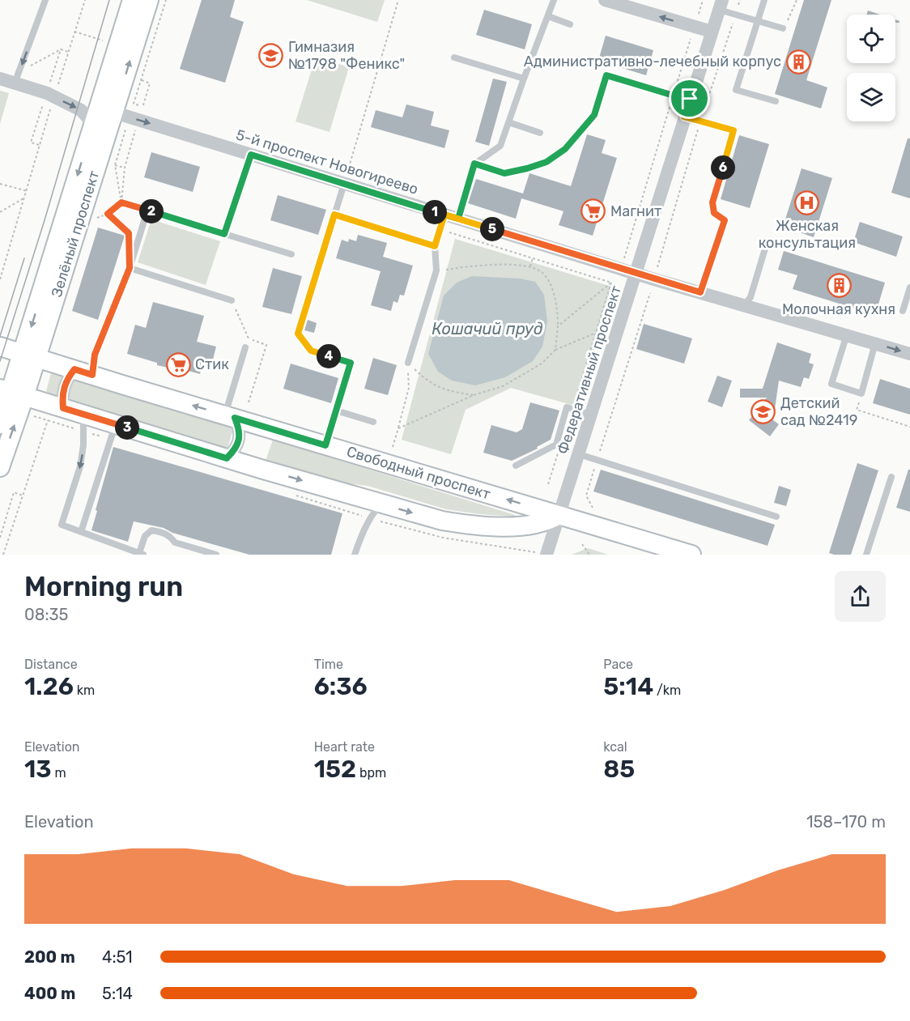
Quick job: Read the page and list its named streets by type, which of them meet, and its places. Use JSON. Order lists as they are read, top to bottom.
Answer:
{
  "streets": {
    "main road": ["Зелёный проспект", "Свободный проспект"],
    "street": ["5-й проспект Новогиреево", "Федеративный проспект"]
  },
  "crossings": [
    ["5-й проспект Новогиреево", "Зелёный проспект"],
    ["5-й проспект Новогиреево", "Федеративный проспект"],
    ["Зелёный проспект", "Свободный проспект"],
    ["Федеративный проспект", "Свободный проспект"]
  ],
  "water": ["Кошачий пруд"],
  "places": {
    "school or university": ["Гимназия №1798 \"Феникс\"", "Детский сад №2419"],
    "building": ["Административно-лечебный корпус", "Молочная кухня"],
    "hospital": ["Женская консультация"],
    "supermarket": ["Магнит", "Стик"]
  },
  "page": {
    "pins": [
      "6",
      "2",
      "1",
      "5",
      "4",
      "3"
    ],
    "heading": ["Morning run", "08:35"],
    "stats": [
      ["Distance", "1.26 km"],
      ["Time", "6:36"],
      ["Pace", "5:14 /km"],
      ["Elevation", "13 m"],
      ["Heart rate", "152 bpm"],
      ["kcal", "85"]
    ],
    "chart": ["Elevation", "158–170 m"],
    "list": [
      {
        "name": "200 m",
        "note": "4:51"
      },
      {
        "name": "400 m",
        "note": "5:14"
      }
    ]
  }
}
